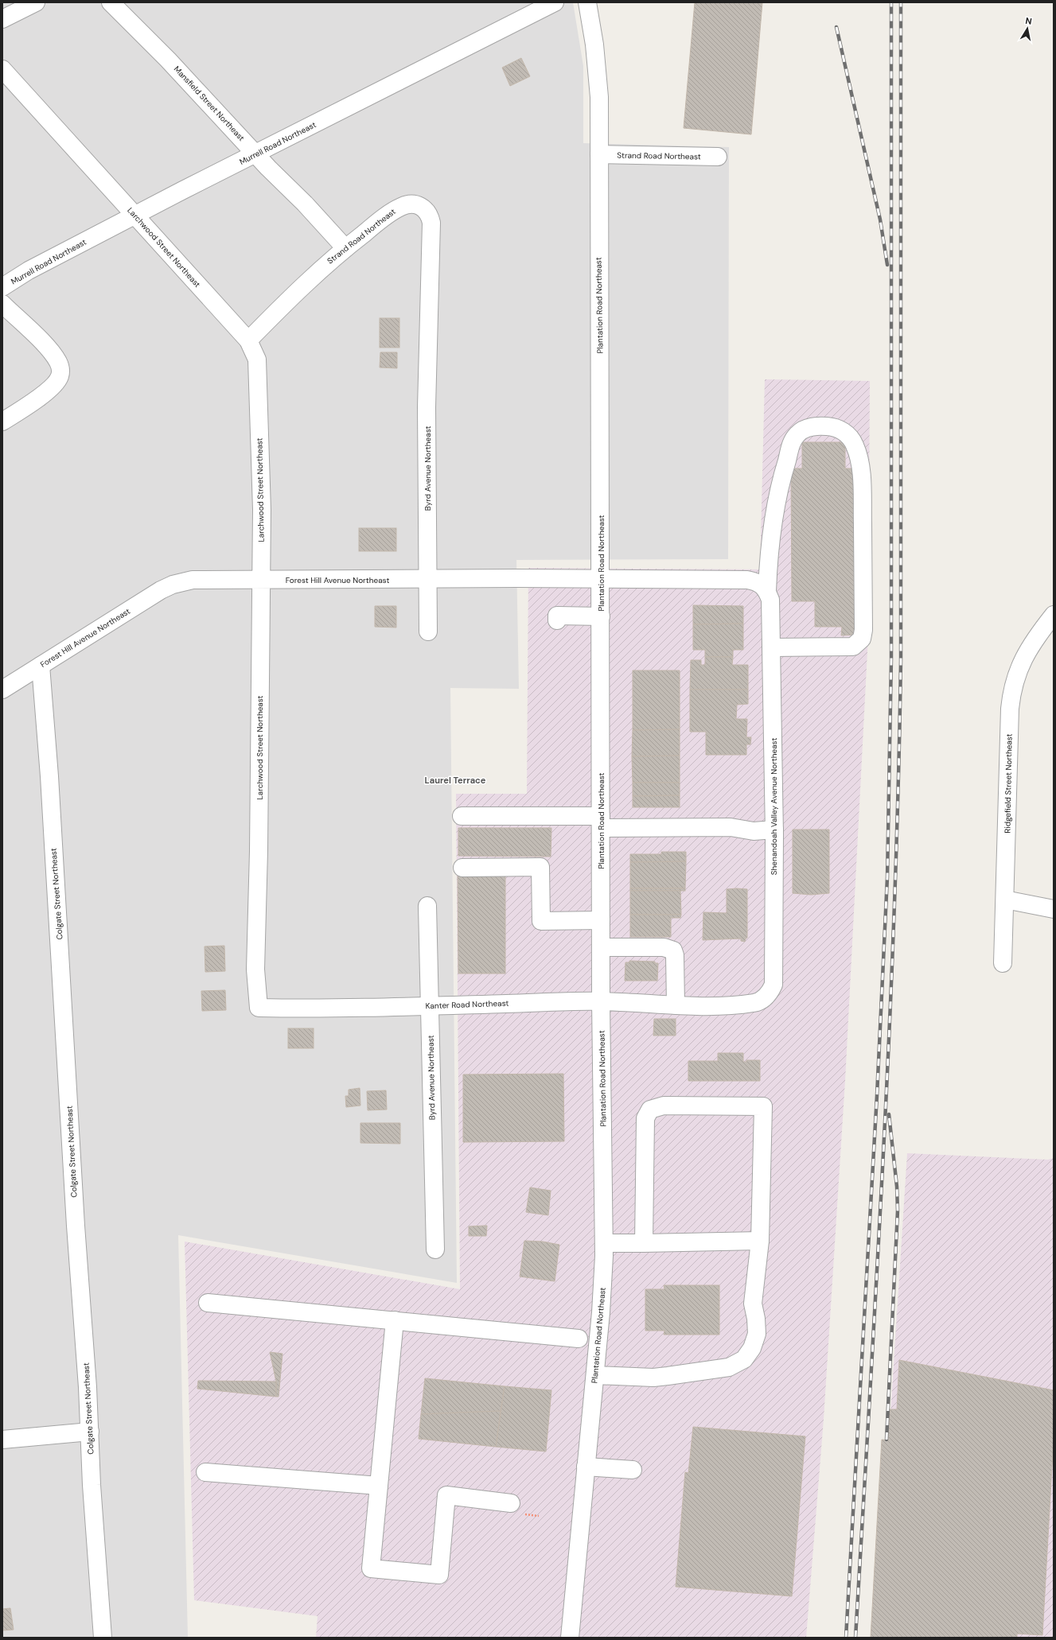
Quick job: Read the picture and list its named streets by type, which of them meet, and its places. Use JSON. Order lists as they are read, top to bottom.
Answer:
{
  "streets": {
    "street": [
      "Mansfield Street Northeast",
      "Murrell Road Northeast",
      "Strand Road Northeast",
      "Larchwood Street Northeast",
      "Plantation Road Northeast",
      "Byrd Avenue Northeast",
      "Forest Hill Avenue Northeast",
      "Ridgefield Street Northeast",
      "Shenandoah Valley Avenue Northeast",
      "Colgate Street Northeast",
      "Kanter Road Northeast"
    ]
  },
  "crossings": [
    ["Mansfield Street Northeast", "Murrell Road Northeast"],
    ["Mansfield Street Northeast", "Strand Road Northeast"],
    ["Murrell Road Northeast", "Larchwood Street Northeast"],
    ["Strand Road Northeast", "Larchwood Street Northeast"],
    ["Strand Road Northeast", "Plantation Road Northeast"],
    ["Strand Road Northeast", "Byrd Avenue Northeast"],
    ["Larchwood Street Northeast", "Forest Hill Avenue Northeast"],
    ["Larchwood Street Northeast", "Kanter Road Northeast"],
    ["Plantation Road Northeast", "Forest Hill Avenue Northeast"],
    ["Plantation Road Northeast", "Kanter Road Northeast"],
    ["Byrd Avenue Northeast", "Forest Hill Avenue Northeast"],
    ["Byrd Avenue Northeast", "Kanter Road Northeast"],
    ["Forest Hill Avenue Northeast", "Shenandoah Valley Avenue Northeast"],
    ["Forest Hill Avenue Northeast", "Colgate Street Northeast"],
    ["Shenandoah Valley Avenue Northeast", "Kanter Road Northeast"]
  ],
  "districts": ["Laurel Terrace"],
  "north": "top"
}
